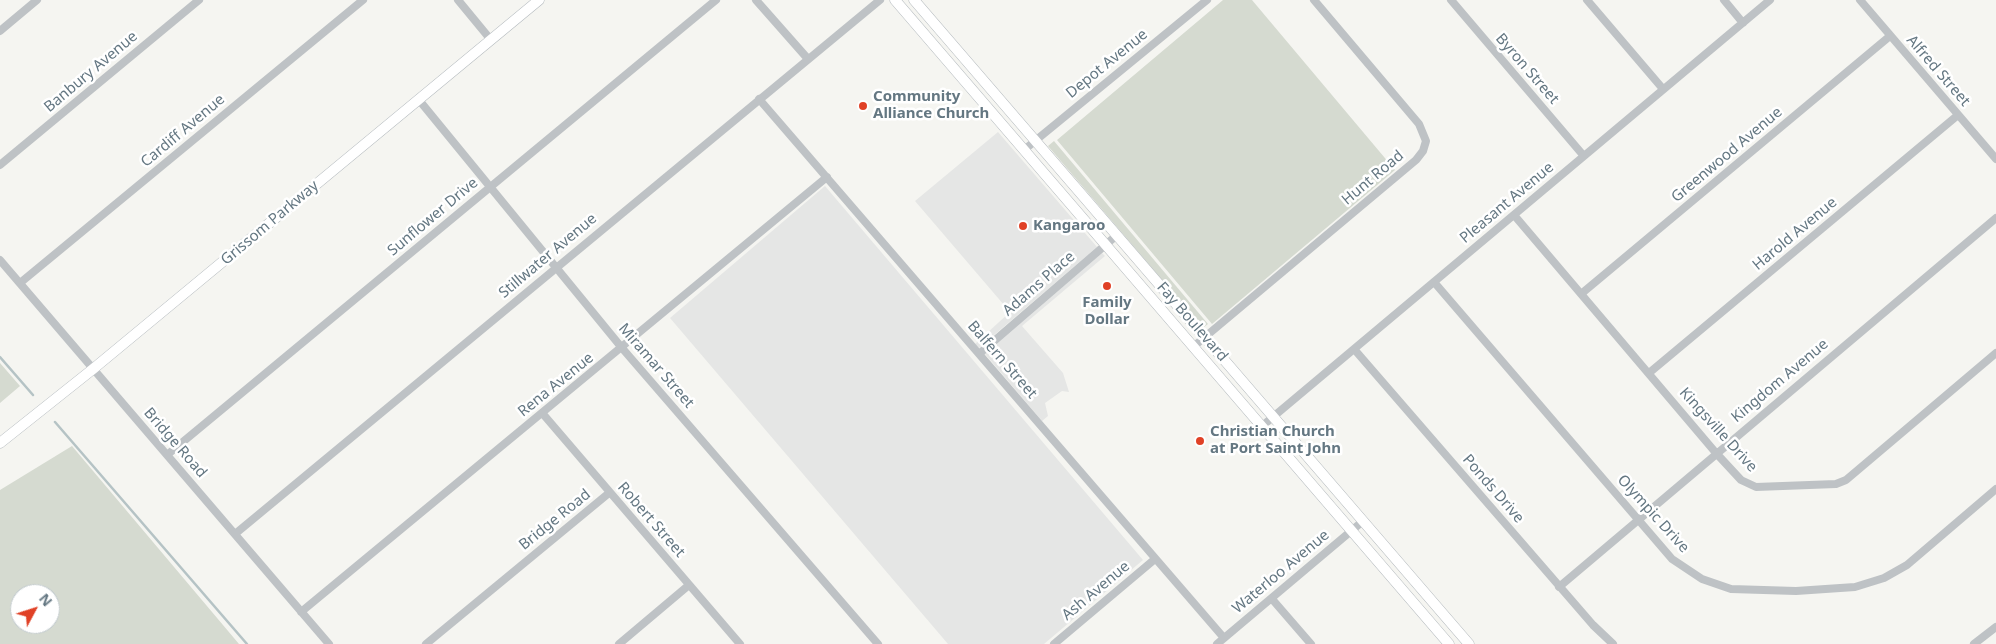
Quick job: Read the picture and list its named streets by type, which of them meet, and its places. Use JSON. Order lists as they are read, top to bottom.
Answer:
{
  "streets": {
    "main road": ["Grissom Parkway", "Fay Boulevard"],
    "street": [
      "Depot Avenue",
      "Byron Street",
      "Alfred Street",
      "Banbury Avenue",
      "Cardiff Avenue",
      "Greenwood Avenue",
      "Hunt Road",
      "Pleasant Avenue",
      "Sunflower Drive",
      "Harold Avenue",
      "Stillwater Avenue",
      "Adams Place",
      "Balfern Street",
      "Miramar Street",
      "Kingdom Avenue",
      "Rena Avenue",
      "Kingsville Drive",
      "Bridge Road",
      "Ponds Drive",
      "Olympic Drive",
      "Robert Street",
      "Waterloo Avenue",
      "Ash Avenue"
    ]
  },
  "crossings": [
    ["Depot Avenue", "Fay Boulevard"],
    ["Byron Street", "Pleasant Avenue"],
    ["Alfred Street", "Greenwood Avenue"],
    ["Alfred Street", "Harold Avenue"],
    ["Cardiff Avenue", "Bridge Road"],
    ["Greenwood Avenue", "Kingsville Drive"],
    ["Hunt Road", "Fay Boulevard"],
    ["Pleasant Avenue", "Fay Boulevard"],
    ["Pleasant Avenue", "Kingsville Drive"],
    ["Pleasant Avenue", "Ponds Drive"],
    ["Pleasant Avenue", "Olympic Drive"],
    ["Sunflower Drive", "Miramar Street"],
    ["Sunflower Drive", "Bridge Road"],
    ["Grissom Parkway", "Miramar Street"],
    ["Grissom Parkway", "Bridge Road"],
    ["Harold Avenue", "Kingsville Drive"],
    ["Stillwater Avenue", "Balfern Street"],
    ["Stillwater Avenue", "Miramar Street"],
    ["Stillwater Avenue", "Bridge Road"],
    ["Adams Place", "Fay Boulevard"],
    ["Adams Place", "Balfern Street"],
    ["Fay Boulevard", "Waterloo Avenue"],
    ["Balfern Street", "Rena Avenue"],
    ["Balfern Street", "Waterloo Avenue"],
    ["Balfern Street", "Ash Avenue"],
    ["Miramar Street", "Rena Avenue"],
    ["Kingdom Avenue", "Kingsville Drive"],
    ["Kingdom Avenue", "Ponds Drive"],
    ["Kingdom Avenue", "Olympic Drive"],
    ["Rena Avenue", "Bridge Road"],
    ["Rena Avenue", "Robert Street"],
    ["Bridge Road", "Robert Street"]
  ],
  "places": [
    "Community Alliance Church",
    "Kangaroo",
    "Family Dollar",
    "Christian Church at Port Saint John"
  ],
  "north": "top right"
}
